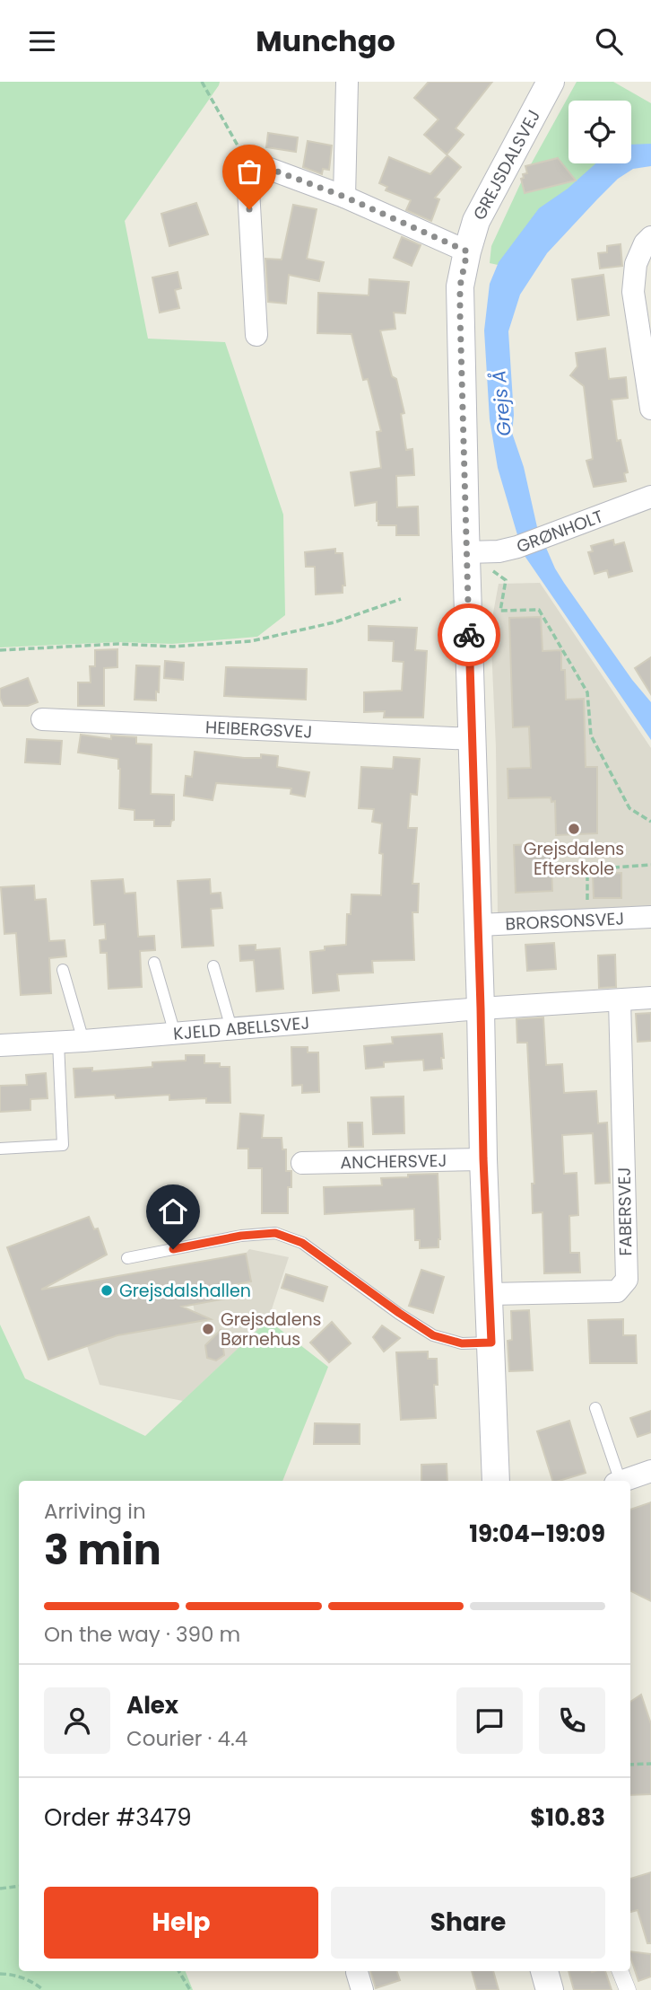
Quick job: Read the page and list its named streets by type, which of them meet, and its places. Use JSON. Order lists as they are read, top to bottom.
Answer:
{
  "streets": {
    "street": [
      "GREJSDALSVEJ",
      "GRØNHOLT",
      "HEIBERGSVEJ",
      "BRORSONSVEJ",
      "KJELD ABELLSVEJ",
      "ANCHERSVEJ",
      "FABERSVEJ"
    ]
  },
  "crossings": [
    ["GREJSDALSVEJ", "GRØNHOLT"],
    ["GREJSDALSVEJ", "HEIBERGSVEJ"],
    ["GREJSDALSVEJ", "BRORSONSVEJ"],
    ["GREJSDALSVEJ", "KJELD ABELLSVEJ"],
    ["GREJSDALSVEJ", "ANCHERSVEJ"],
    ["GREJSDALSVEJ", "FABERSVEJ"],
    ["KJELD ABELLSVEJ", "FABERSVEJ"]
  ],
  "water": ["Grejs Å"],
  "places": ["Grejsdalens Efterskole", "Grejsdalshallen", "Grejsdalens Børnehus"],
  "page": {
    "header": "Munchgo",
    "heading": ["3 min", "Arriving in", "19:04–19:09"],
    "panel": [
      "Alex",
      "Courier · 4.4",
      "Order #3479",
      "$10.83"
    ],
    "bar": "On the way · 390 m",
    "buttons": ["Help", "Share"]
  }
}
